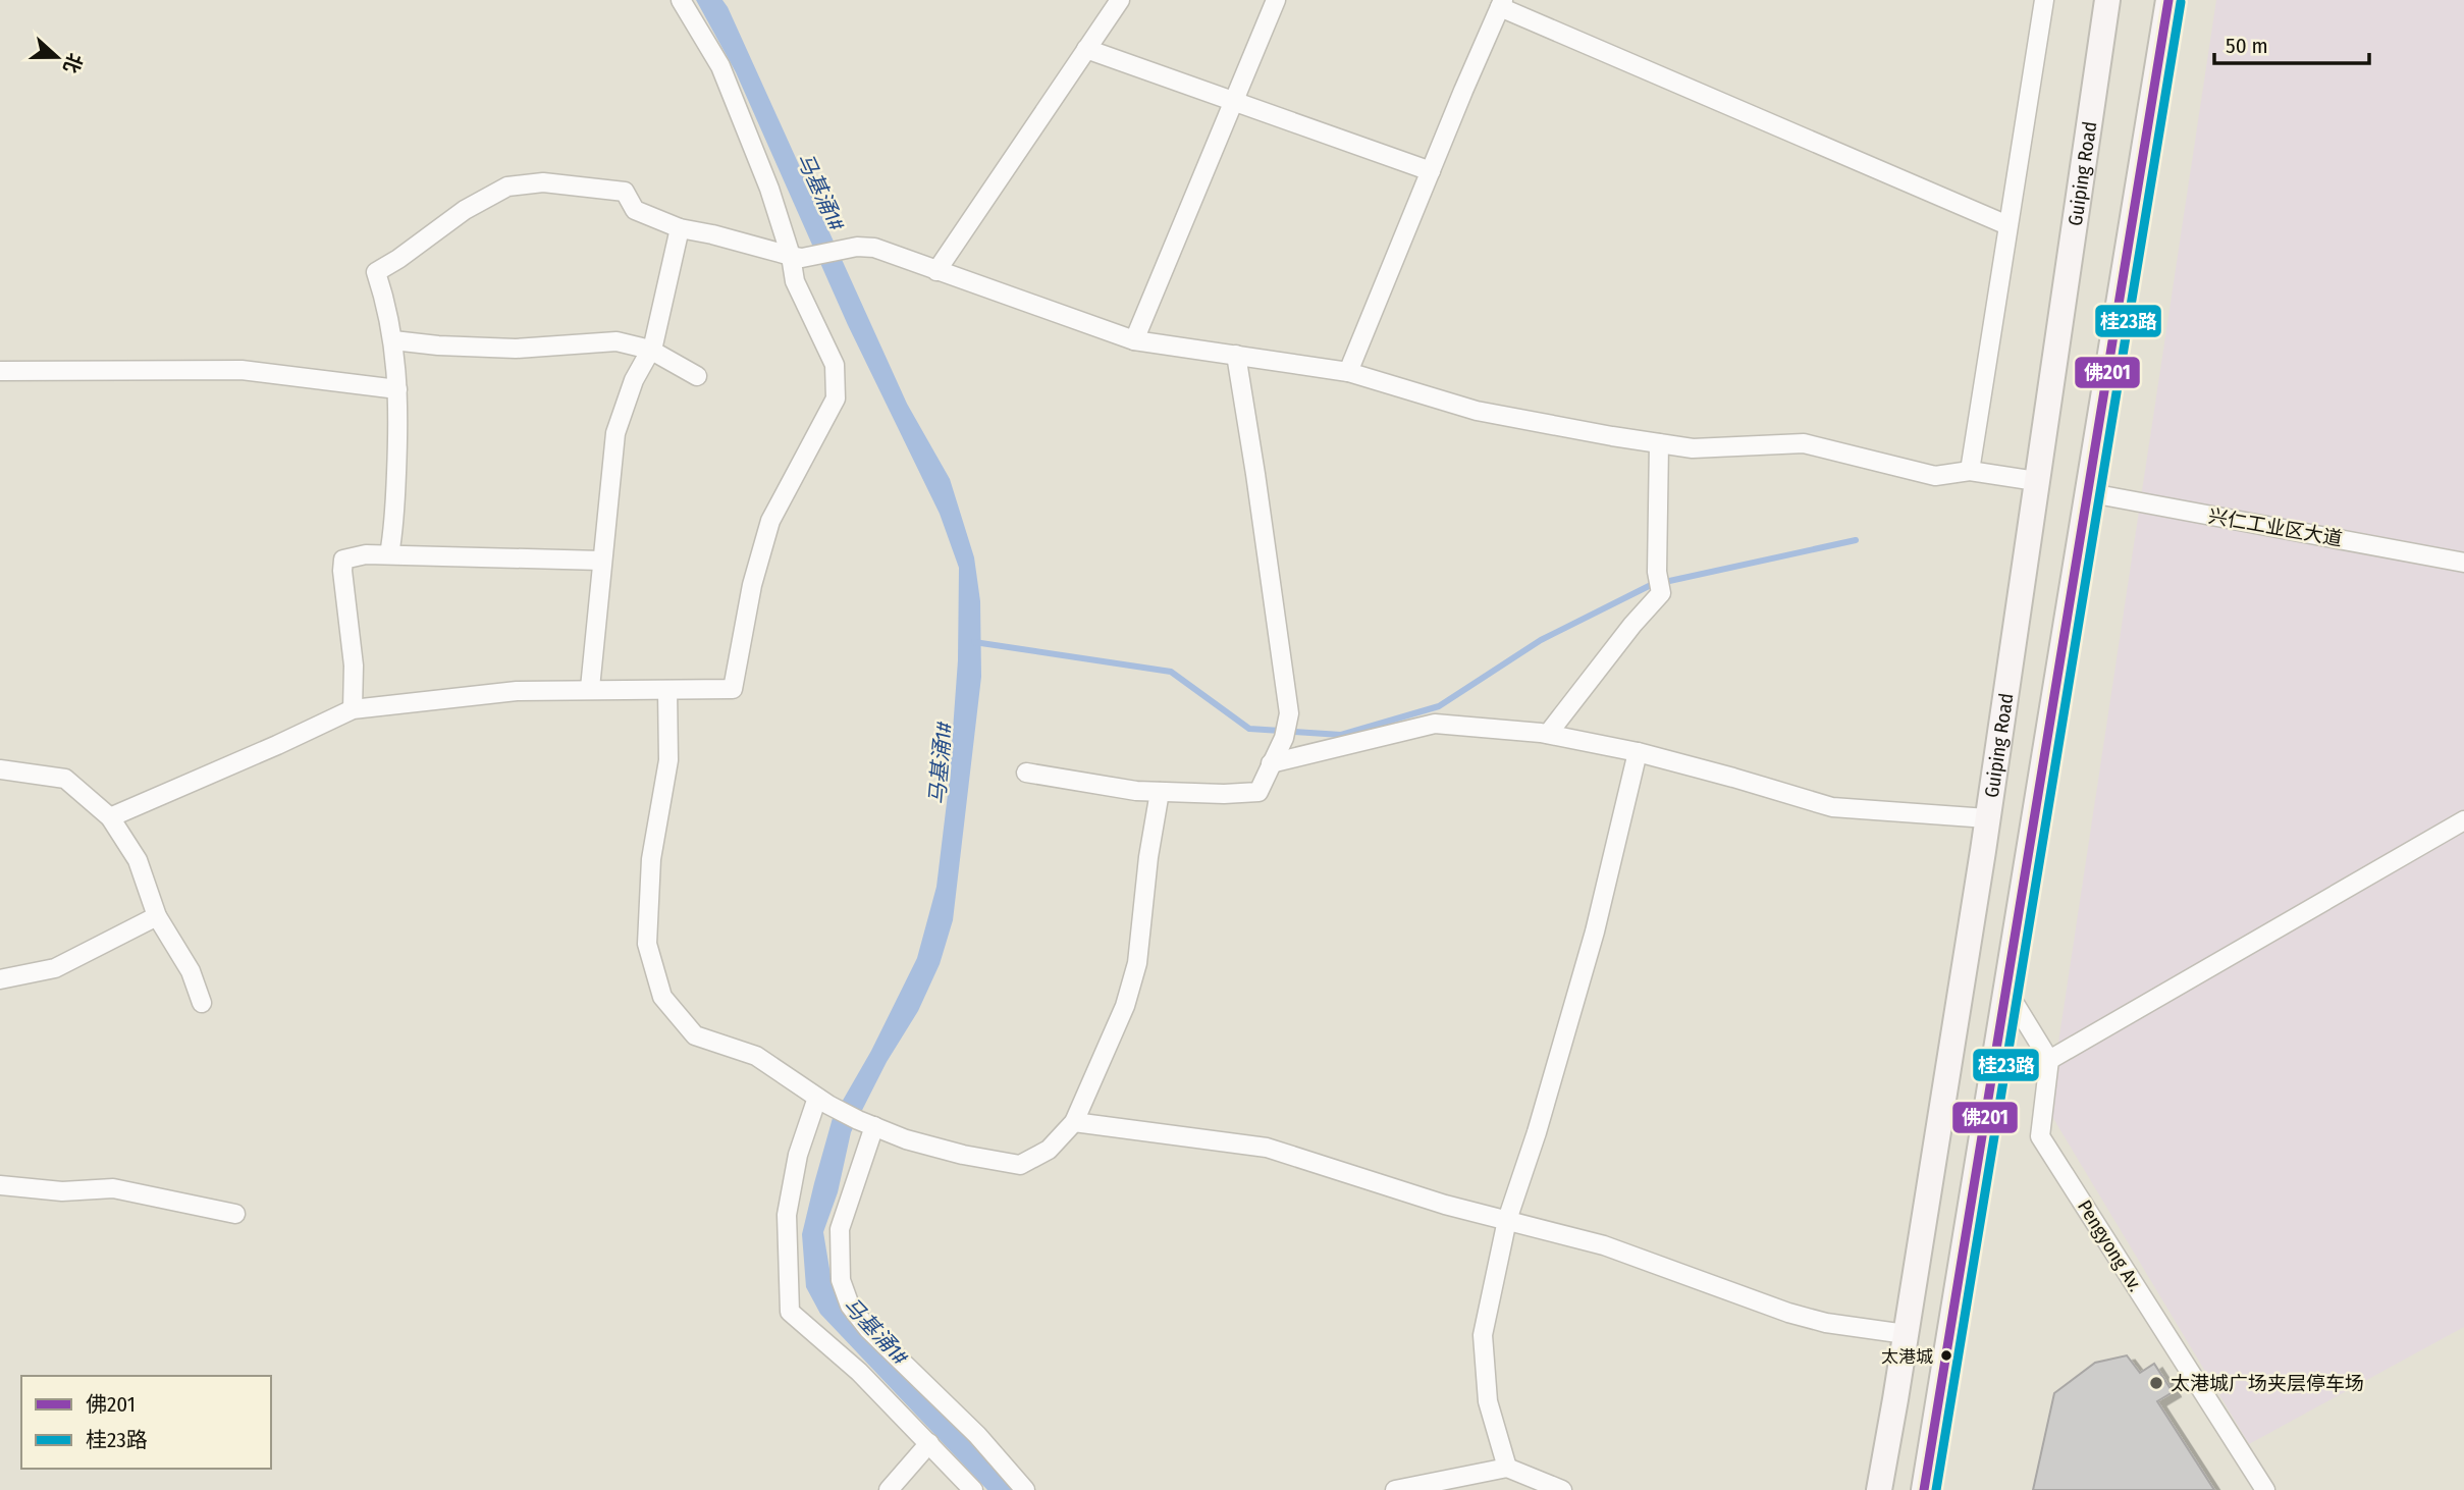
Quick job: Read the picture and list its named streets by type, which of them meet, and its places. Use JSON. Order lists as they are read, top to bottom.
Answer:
{
  "streets": {
    "main road": ["Guiping Road"],
    "street": ["兴仁工业区大道", "Pengyong Av."]
  },
  "water": ["马基涌1#"],
  "places": ["太港城", "太港城广场夹层停车场"],
  "lines": ["transit line 佛201", "transit line 桂23路"],
  "legend": ["佛201", "桂23路"],
  "scale_bar": "50 m",
  "north": "right"
}
